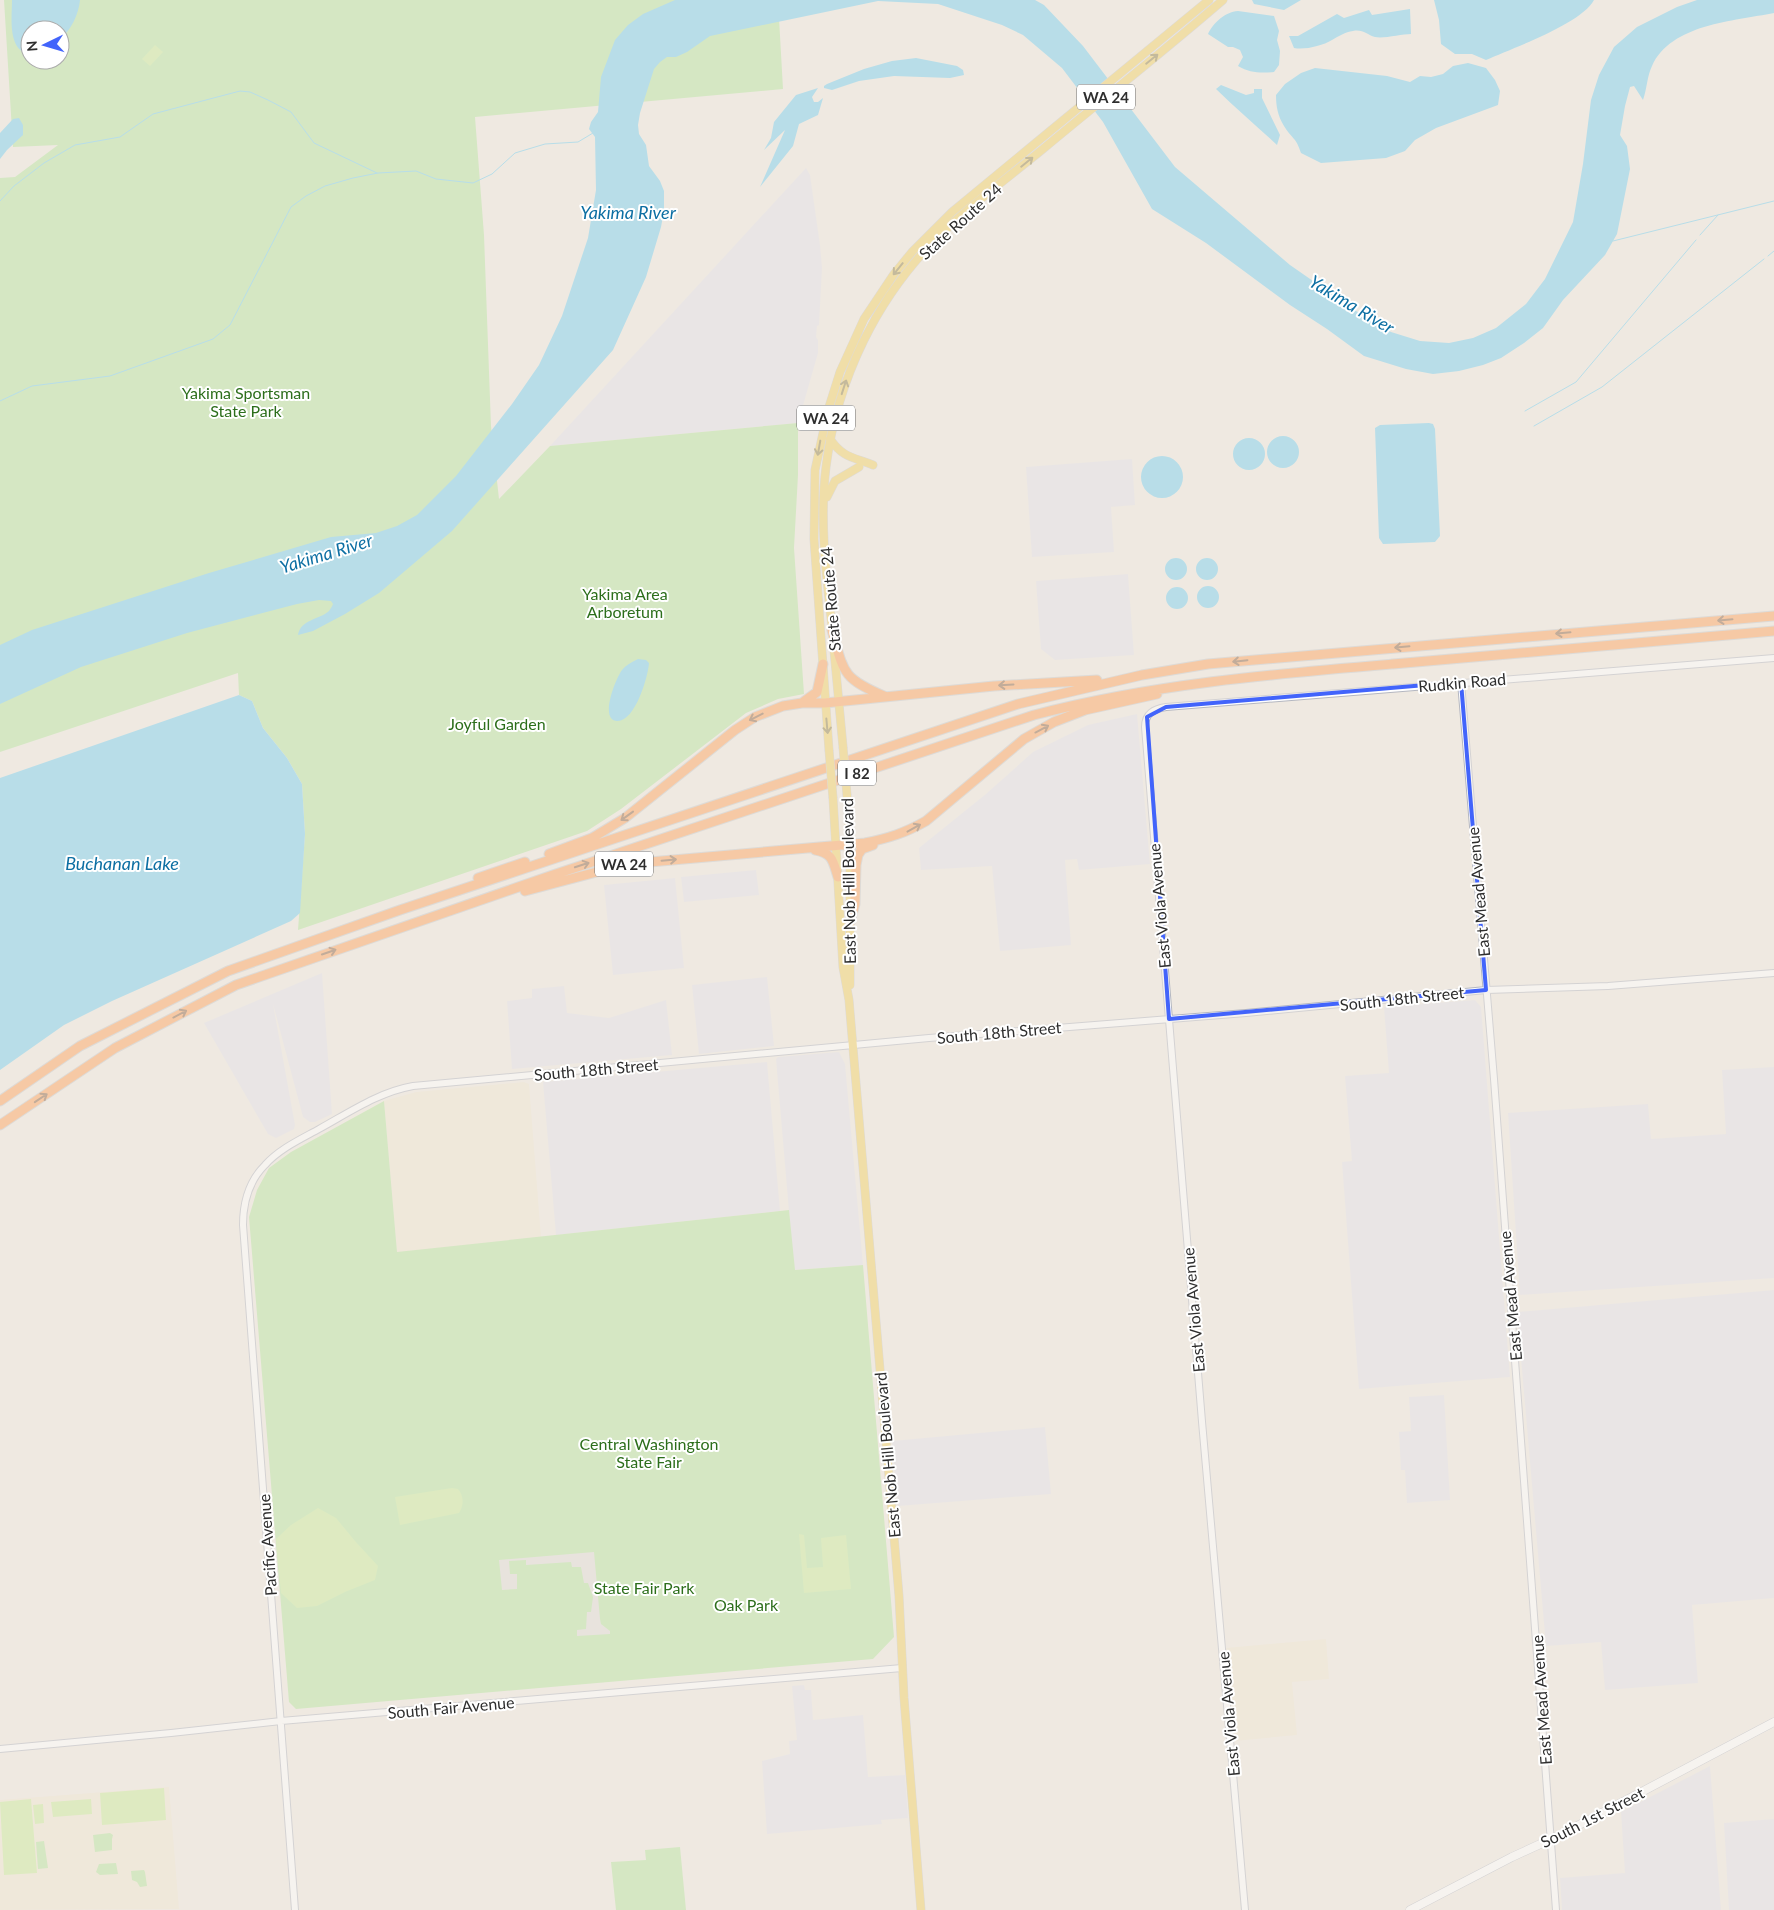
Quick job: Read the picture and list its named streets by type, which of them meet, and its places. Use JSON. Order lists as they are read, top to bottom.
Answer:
{
  "streets": {
    "highway": ["WA 24", "I 82"],
    "main road": ["State Route 24", "East Nob Hill Boulevard", "South 1st Street"],
    "street": [
      "Rudkin Road",
      "East Mead Avenue",
      "East Viola Avenue",
      "South 18th Street",
      "Pacific Avenue",
      "South Fair Avenue"
    ]
  },
  "crossings": [
    ["WA 24", "State Route 24"],
    ["WA 24", "I 82"],
    ["WA 24", "East Nob Hill Boulevard"],
    ["State Route 24", "East Nob Hill Boulevard"],
    ["Rudkin Road", "East Mead Avenue"],
    ["Rudkin Road", "East Viola Avenue"],
    ["East Nob Hill Boulevard", "South 18th Street"],
    ["East Nob Hill Boulevard", "South Fair Avenue"],
    ["East Mead Avenue", "South 18th Street"],
    ["East Mead Avenue", "South 1st Street"],
    ["East Viola Avenue", "South 18th Street"],
    ["South 18th Street", "Pacific Avenue"],
    ["Pacific Avenue", "South Fair Avenue"]
  ],
  "water": ["Yakima River", "Buchanan Lake"],
  "parks": [
    "Yakima Sportsman State Park",
    "Yakima Area Arboretum",
    "Joyful Garden",
    "Central Washington State Fair",
    "State Fair Park",
    "Oak Park"
  ],
  "north": "left"
}
